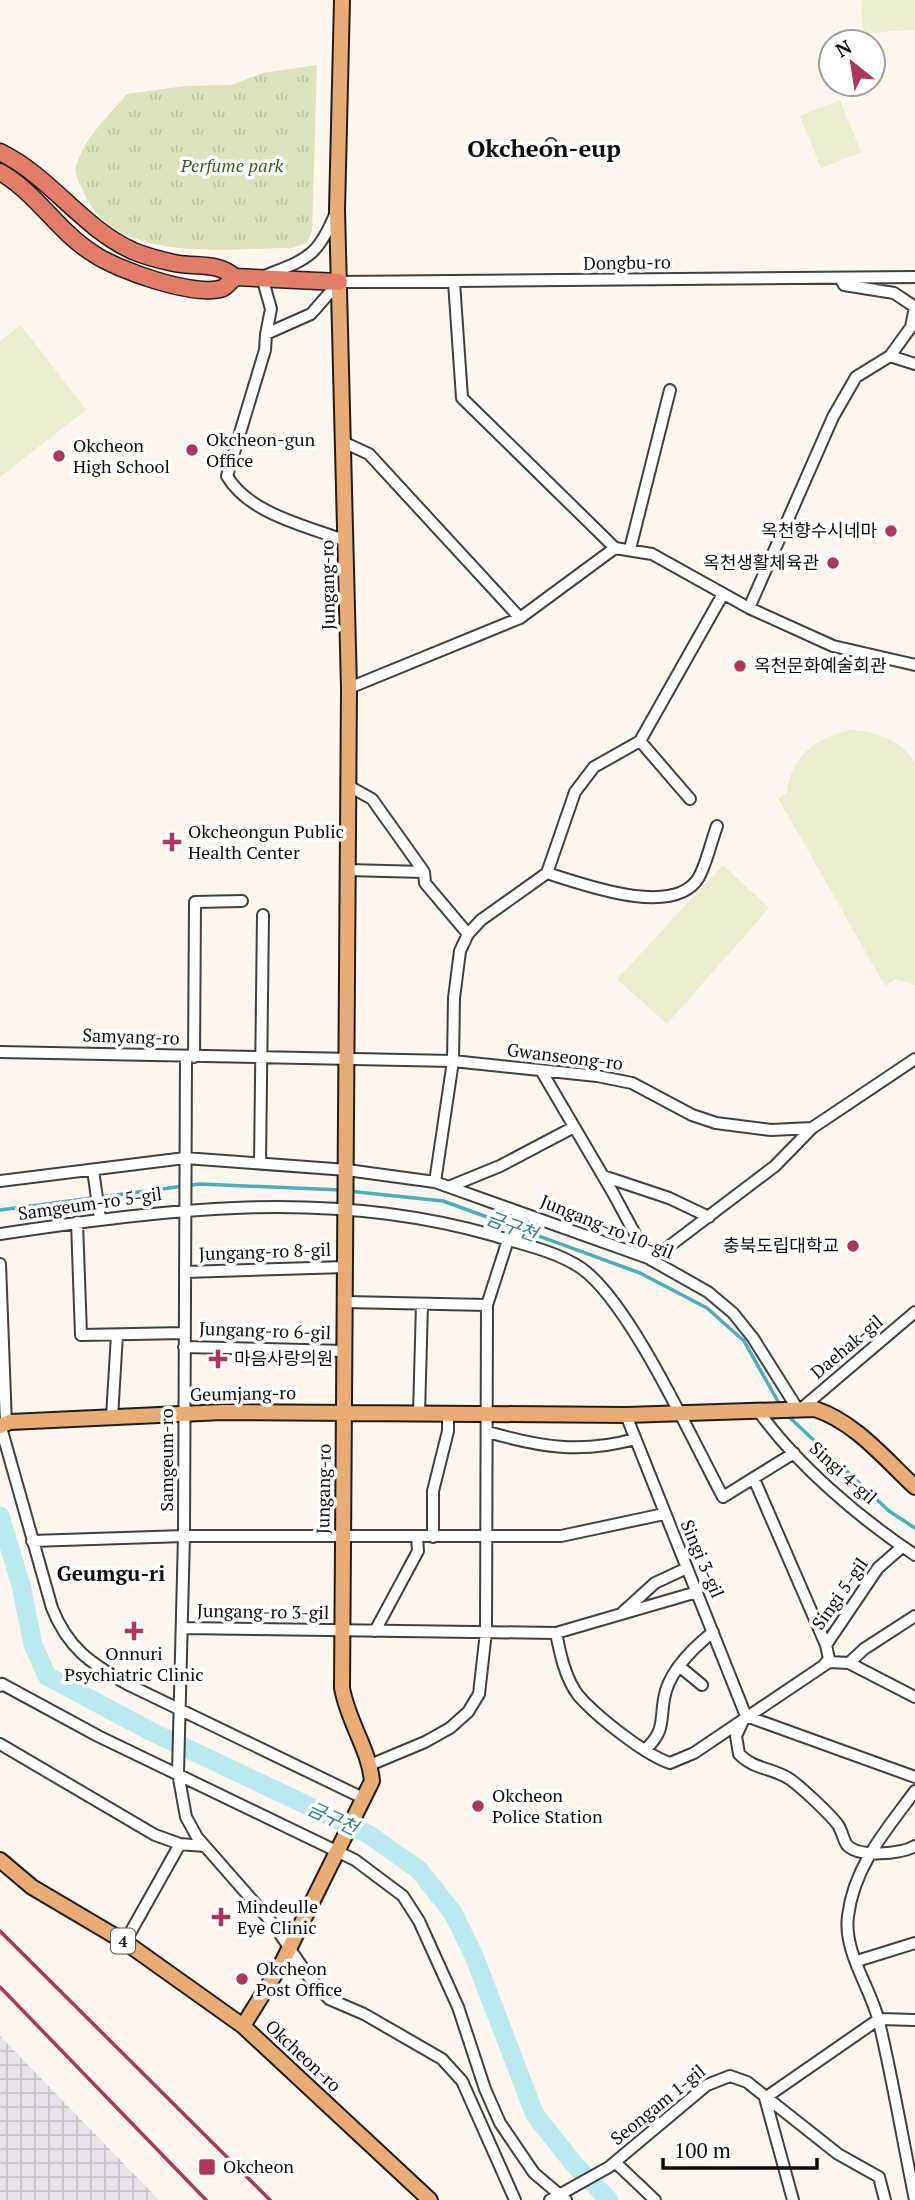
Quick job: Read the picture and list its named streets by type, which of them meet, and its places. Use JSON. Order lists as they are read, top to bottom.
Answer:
{
  "streets": {
    "main road": [
      "Jungang-ro",
      "Geumjang-ro",
      "4",
      "Okcheon-ro"
    ],
    "street": [
      "Dongbu-ro",
      "Samyang-ro",
      "Gwanseong-ro",
      "Samgeum-ro 5-gil",
      "Jungang-ro 10-gil",
      "Jungang-ro 8-gil",
      "Jungang-ro 6-gil",
      "Daehak-gil",
      "Samgeum-ro",
      "Singi 4-gil",
      "Singi 3-gil",
      "Singi 5-gil",
      "Jungang-ro 3-gil",
      "Seongam 1-gil"
    ]
  },
  "crossings": [
    ["Dongbu-ro", "Jungang-ro"],
    ["Jungang-ro", "Samyang-ro"],
    ["Jungang-ro", "Gwanseong-ro"],
    ["Jungang-ro", "Jungang-ro 10-gil"],
    ["Jungang-ro", "Jungang-ro 8-gil"],
    ["Jungang-ro", "Jungang-ro 6-gil"],
    ["Jungang-ro", "Geumjang-ro"],
    ["Jungang-ro", "Jungang-ro 3-gil"],
    ["Samyang-ro", "Gwanseong-ro"],
    ["Samgeum-ro 5-gil", "Samgeum-ro"],
    ["Jungang-ro 10-gil", "Daehak-gil"],
    ["Jungang-ro 10-gil", "Geumjang-ro"],
    ["Jungang-ro 10-gil", "Samgeum-ro"],
    ["Jungang-ro 8-gil", "Samgeum-ro"],
    ["Jungang-ro 6-gil", "Samgeum-ro"],
    ["Daehak-gil", "Geumjang-ro"],
    ["Geumjang-ro", "Samgeum-ro"],
    ["Geumjang-ro", "Singi 4-gil"],
    ["Geumjang-ro", "Singi 3-gil"],
    ["Samgeum-ro", "Jungang-ro 3-gil"],
    ["Singi 4-gil", "Singi 5-gil"],
    ["Singi 3-gil", "Jungang-ro 3-gil"]
  ],
  "districts": ["Okcheon-eup", "Geumgu-ri"],
  "water": ["금구천"],
  "parks": ["Perfume park"],
  "places": {
    "other": [
      "Okcheon-gun Office",
      "Okcheon High School",
      "옥천향수시네마",
      "옥천생활체육관",
      "옥천문화예술회관",
      "충북도립대학교",
      "Okcheon Police Station",
      "Okcheon Post Office"
    ],
    "health": [
      "Okcheongun Public Health Center",
      "마음사랑의원",
      "Onnuri Psychiatric Clinic",
      "Mindeulle Eye Clinic"
    ],
    "transit": ["Okcheon"]
  },
  "scale_bar": "100 m",
  "north": "top left"
}
